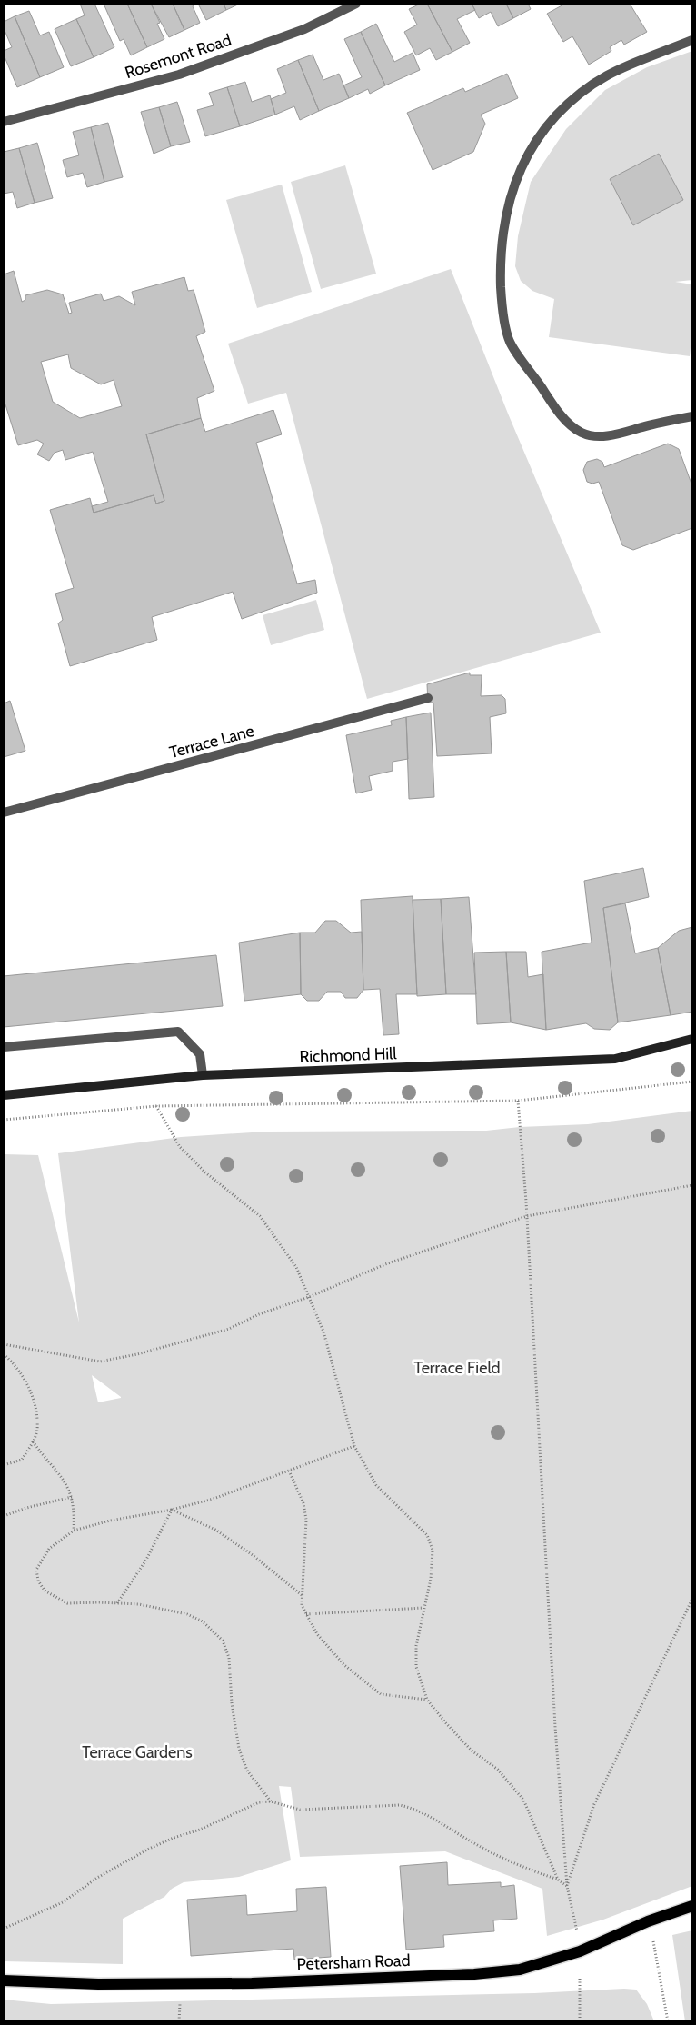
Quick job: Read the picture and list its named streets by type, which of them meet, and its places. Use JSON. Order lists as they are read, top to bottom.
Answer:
{
  "streets": {
    "main road": ["Richmond Hill", "Petersham Road"],
    "street": ["Rosemont Road", "Terrace Lane"]
  },
  "parks": ["Terrace Field", "Terrace Gardens"]
}
